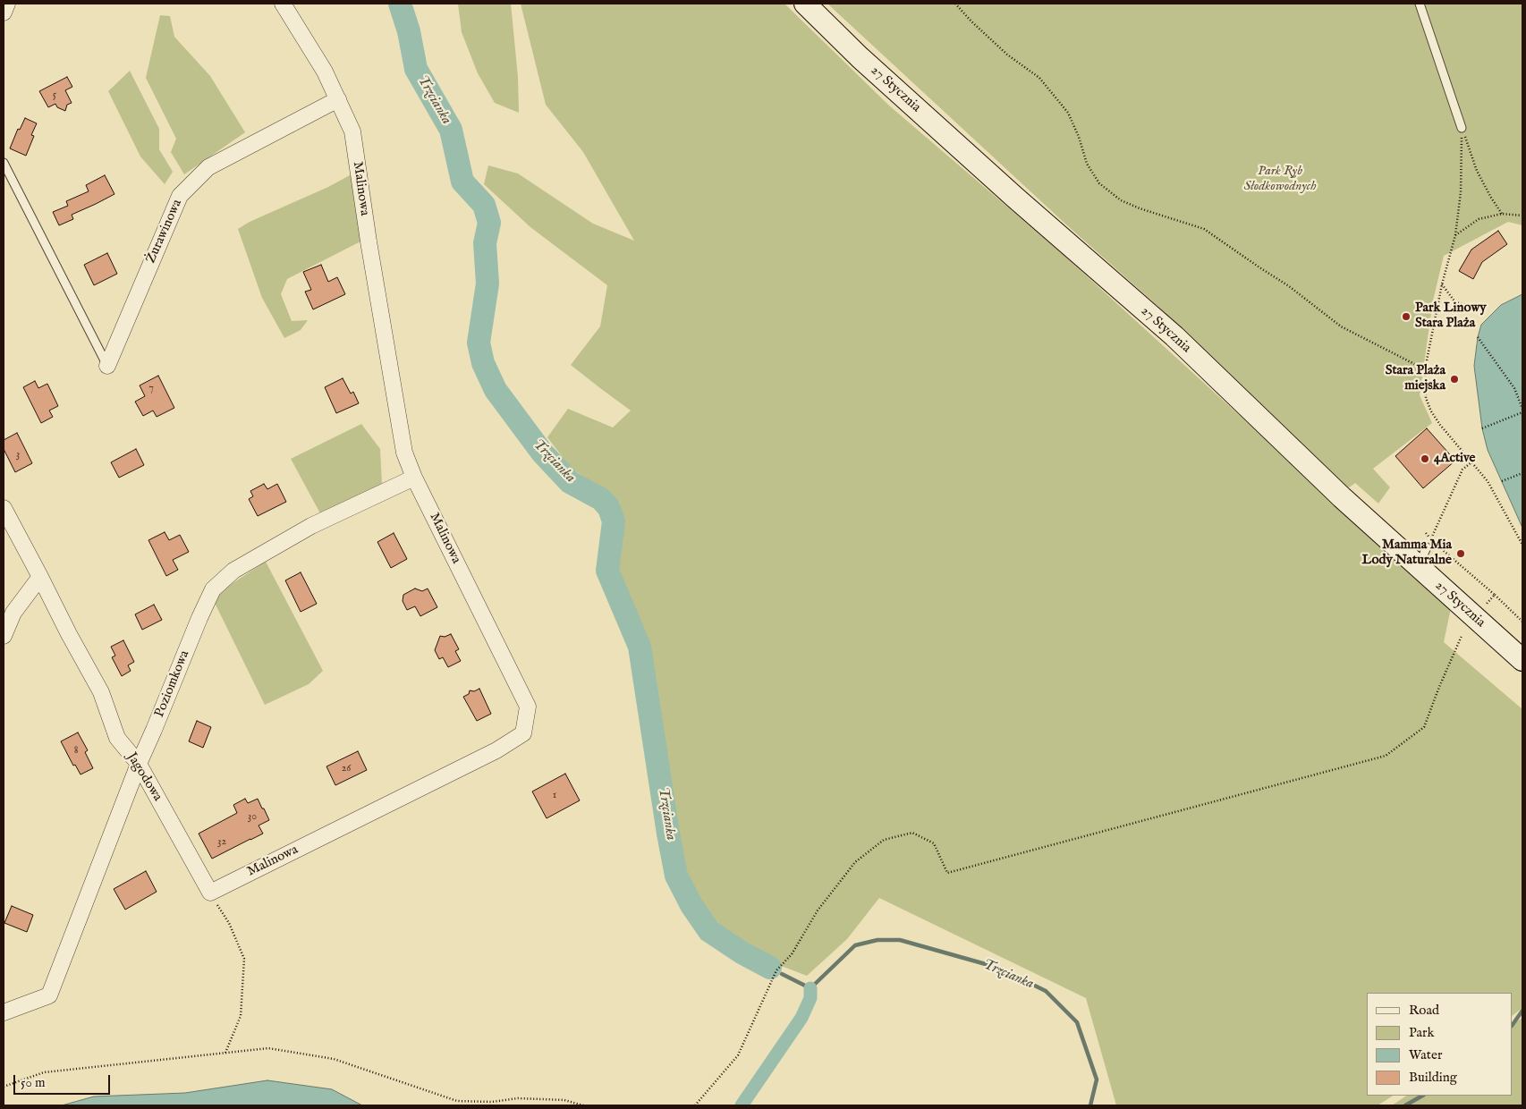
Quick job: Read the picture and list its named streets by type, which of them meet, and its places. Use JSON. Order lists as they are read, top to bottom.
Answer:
{
  "streets": {
    "main road": ["27 Stycznia"],
    "street": [
      "Malinowa",
      "Żurawinowa",
      "Poziomkowa",
      "Jagodowa"
    ]
  },
  "crossings": [
    ["Malinowa", "Żurawinowa"],
    ["Malinowa", "Poziomkowa"],
    ["Malinowa", "Jagodowa"],
    ["Poziomkowa", "Jagodowa"]
  ],
  "water": ["Trzcianka"],
  "parks": ["Park Ryb Słodkowodnych"],
  "places": [
    "Park Linowy Stara Plaża",
    "Stara Plaża miejska",
    "4Active",
    "Mamma Mia Lody Naturalne"
  ],
  "house_numbers": [
    "5",
    "7",
    "3",
    "8",
    "26",
    "1",
    "30",
    "32"
  ],
  "legend": [
    "Road",
    "Park",
    "Water",
    "Building"
  ],
  "scale_bar": "50 m"
}
